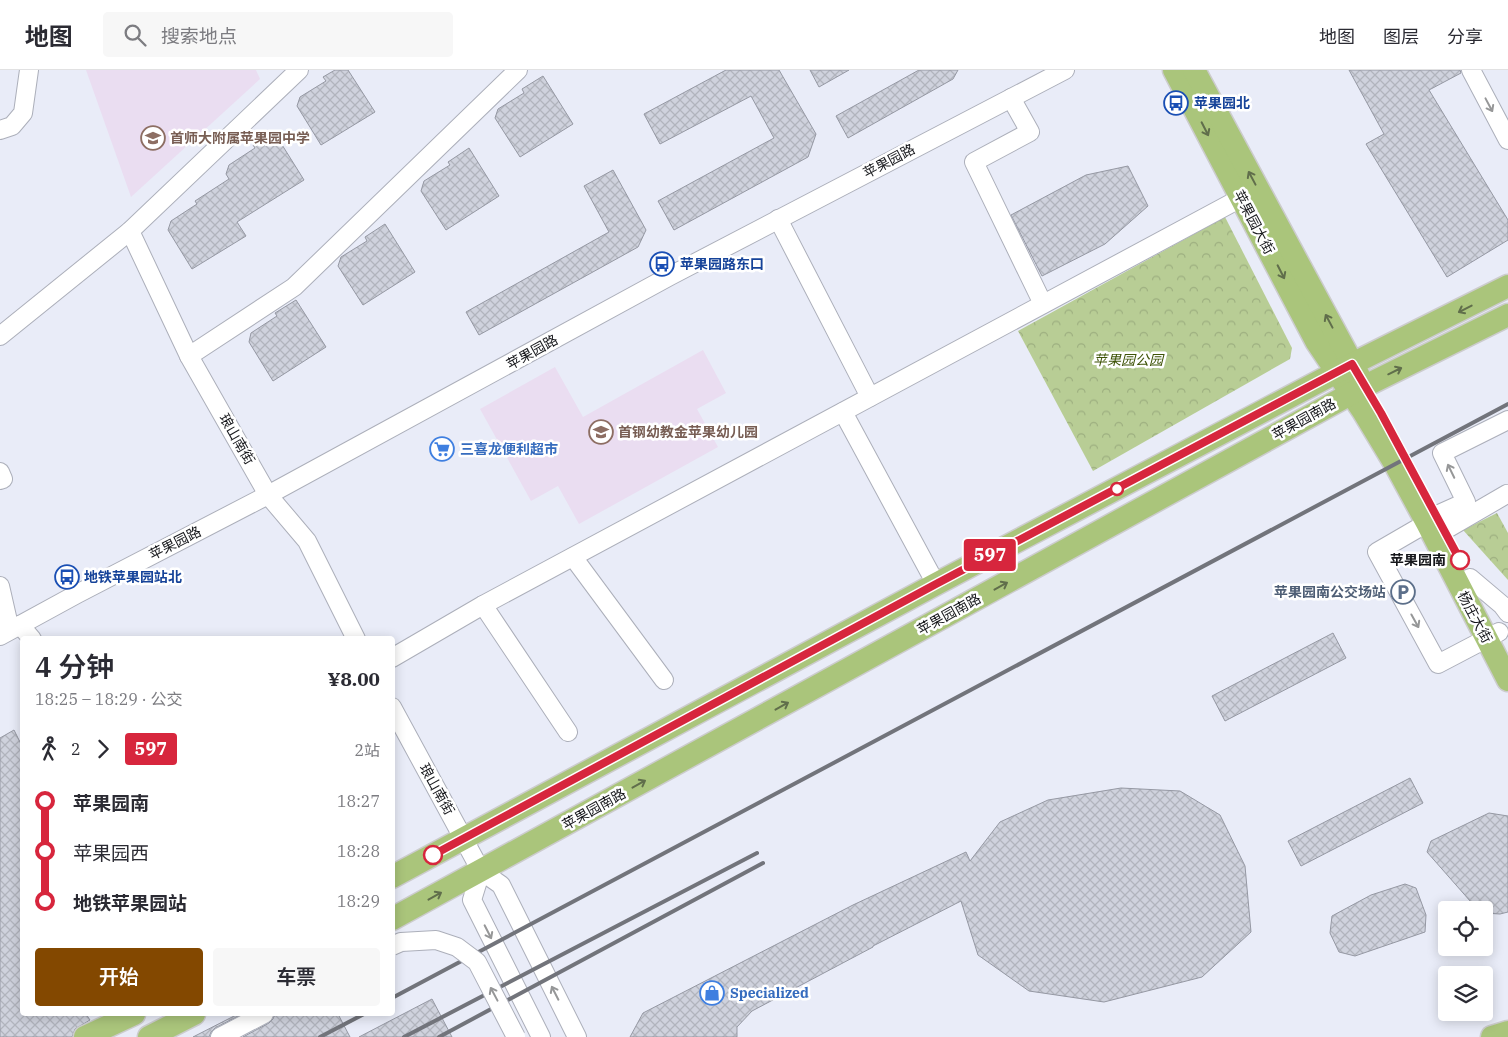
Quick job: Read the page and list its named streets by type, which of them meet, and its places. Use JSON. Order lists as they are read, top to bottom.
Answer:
{
  "streets": {
    "main road": ["苹果园大街", "苹果园南路", "杨庄大街"],
    "street": ["苹果园路", "琅山南街"]
  },
  "crossings": [
    ["苹果园路", "琅山南街"],
    ["苹果园大街", "苹果园南路"],
    ["苹果园大街", "杨庄大街"],
    ["苹果园南路", "琅山南街"],
    ["苹果园南路", "杨庄大街"]
  ],
  "parks": ["苹果园公园"],
  "places": {
    "bus stop": ["苹果园北", "苹果园路东口", "地铁苹果园站北"],
    "school or university": ["首师大附属苹果园中学", "首钢幼教金苹果幼儿园"],
    "supermarket": ["三喜龙便利超市"],
    "other": ["苹果园南"],
    "parking": ["苹果园南公交场站"],
    "shop": ["Specialized"]
  },
  "lines": ["bus line 597"],
  "page": {
    "header": "地图",
    "search": "搜索地点",
    "nav": ["地图", "图层", "分享"],
    "on_map": "597",
    "heading": ["4 分钟", "18:25 – 18:29 · 公交", "¥8.00"],
    "legs": ["2", "597", "2站"],
    "list": [
      {
        "name": "苹果园南",
        "value": "18:27"
      },
      {
        "name": "苹果园西",
        "value": "18:28"
      },
      {
        "name": "地铁苹果园站",
        "value": "18:29"
      }
    ],
    "buttons": ["开始", "车票"]
  }
}
